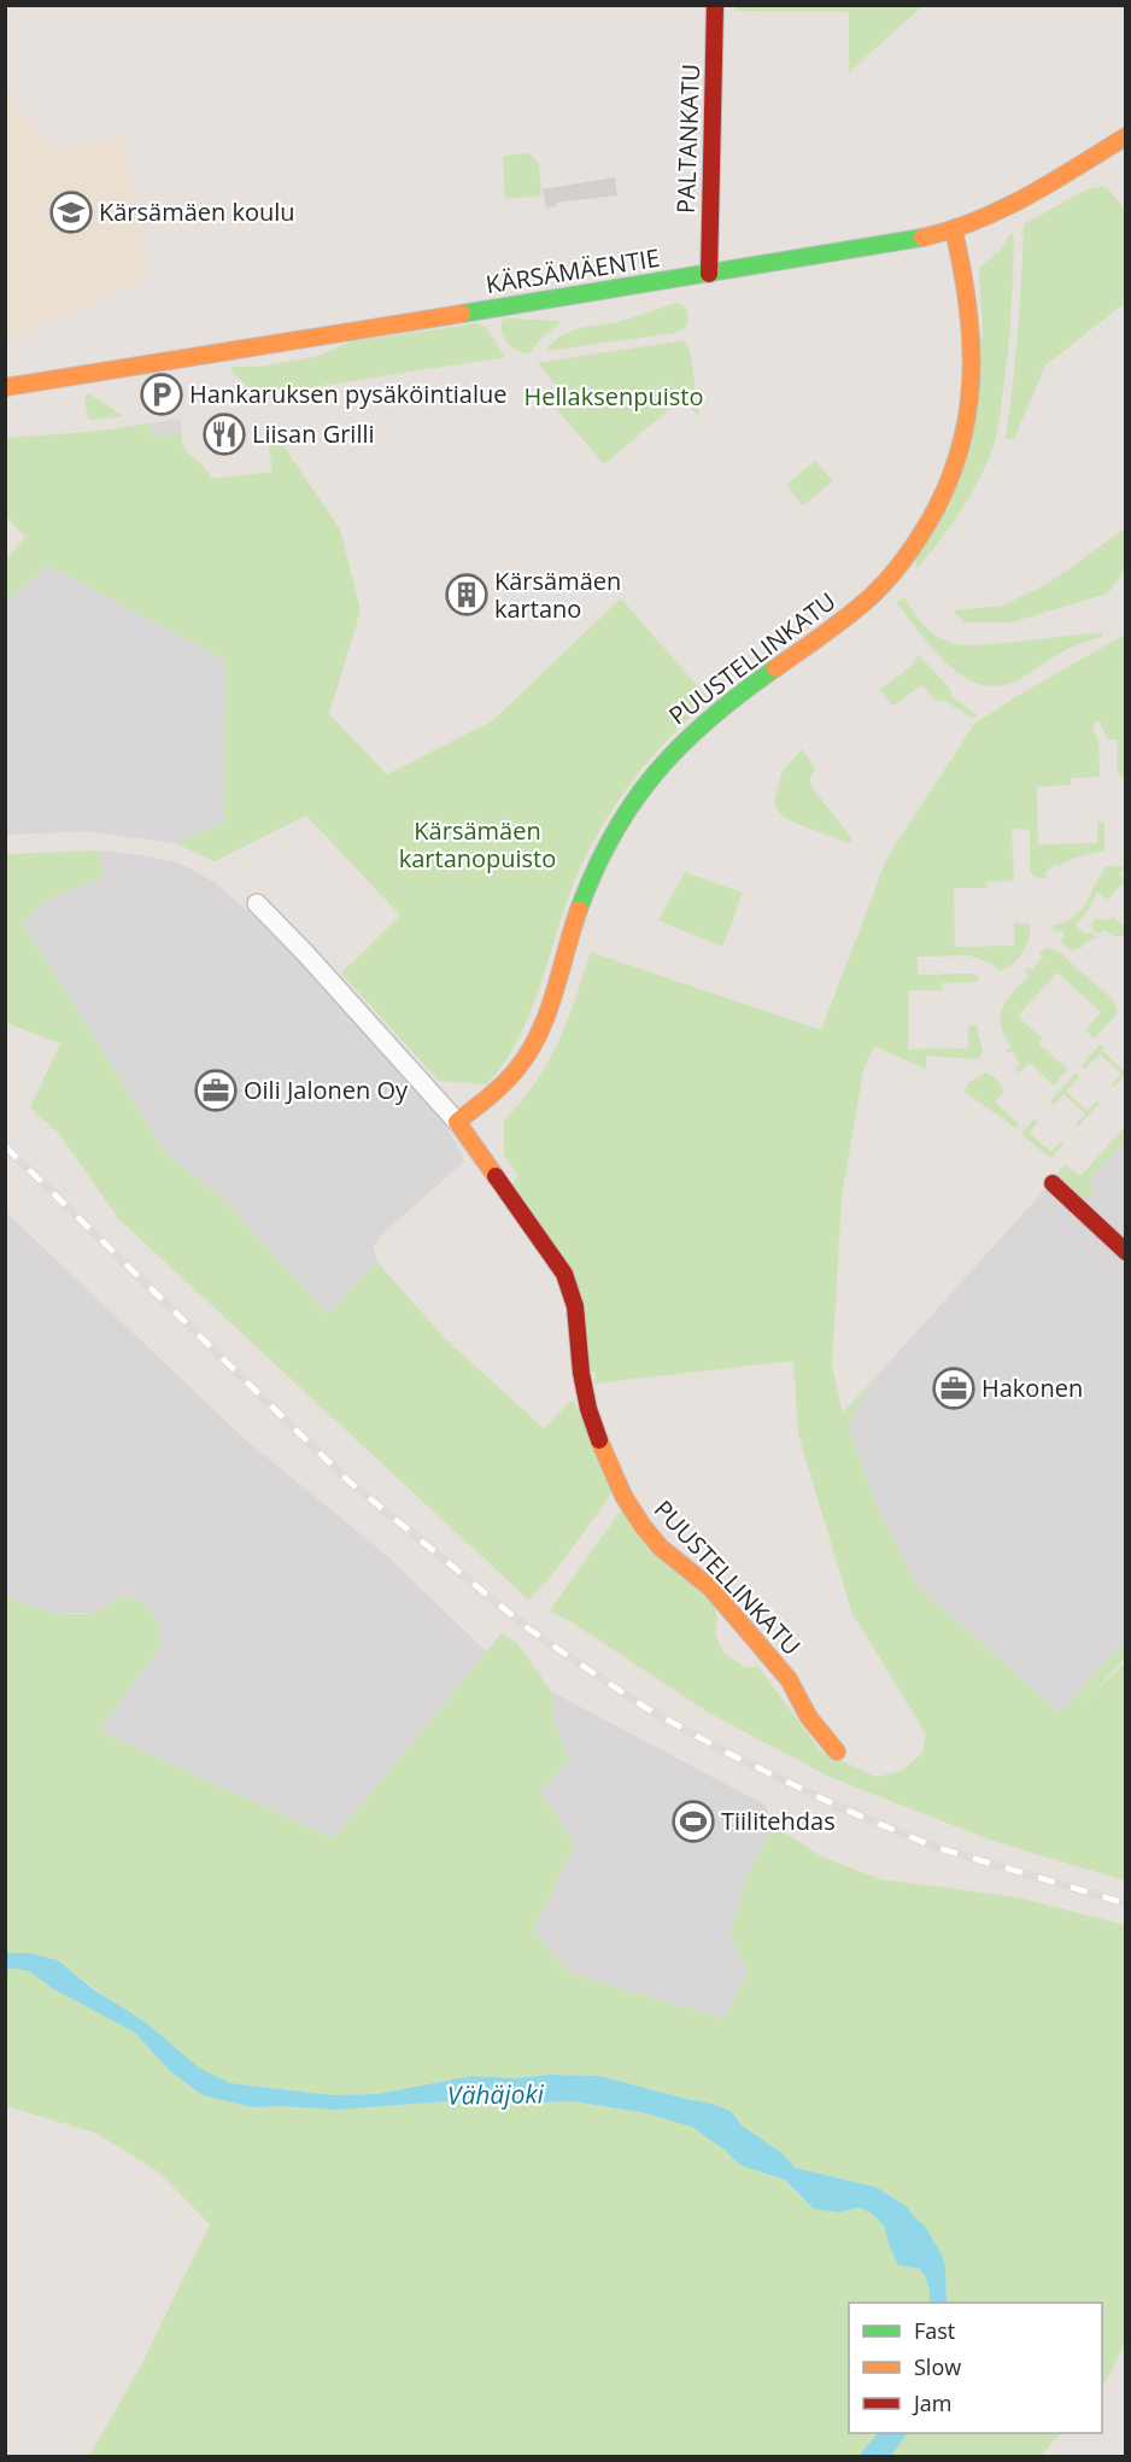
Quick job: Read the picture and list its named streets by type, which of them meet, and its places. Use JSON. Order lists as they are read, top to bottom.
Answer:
{
  "streets": {
    "street": ["PALTANKATU", "KÄRSÄMÄENTIE", "PUUSTELLINKATU"]
  },
  "crossings": [
    ["PALTANKATU", "KÄRSÄMÄENTIE"],
    ["KÄRSÄMÄENTIE", "PUUSTELLINKATU"]
  ],
  "water": ["Vähäjoki"],
  "parks": ["Hellaksenpuisto", "Kärsämäen kartanopuisto"],
  "places": {
    "school or university": ["Kärsämäen koulu"],
    "parking": ["Hankaruksen pysäköintialue"],
    "restaurant": ["Liisan Grilli"],
    "building": ["Kärsämäen kartano"],
    "office": ["Oili Jalonen Oy", "Hakonen"],
    "sports": ["Tiilitehdas"]
  },
  "legend": ["Fast", "Slow", "Jam"]
}
